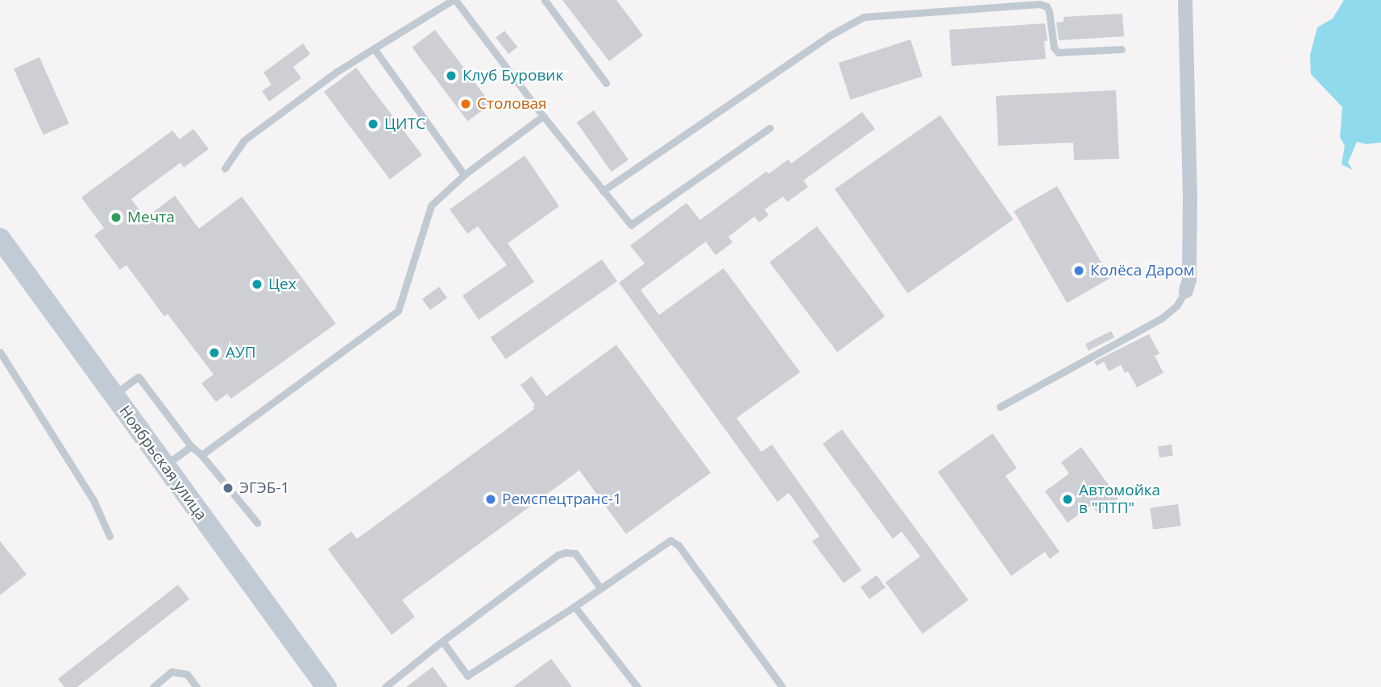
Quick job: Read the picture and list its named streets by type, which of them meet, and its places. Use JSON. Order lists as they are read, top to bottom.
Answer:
{
  "streets": {
    "main road": ["Ноябрьская улица"]
  },
  "places": [
    "Клуб Буровик",
    "Столовая",
    "ЦИТС",
    "Мечта",
    "Колёса Даром",
    "Цех",
    "АУП",
    "ЭГЭБ-1",
    "Ремспецтранс-1",
    "Автомойка в \"ПТП\""
  ]
}
